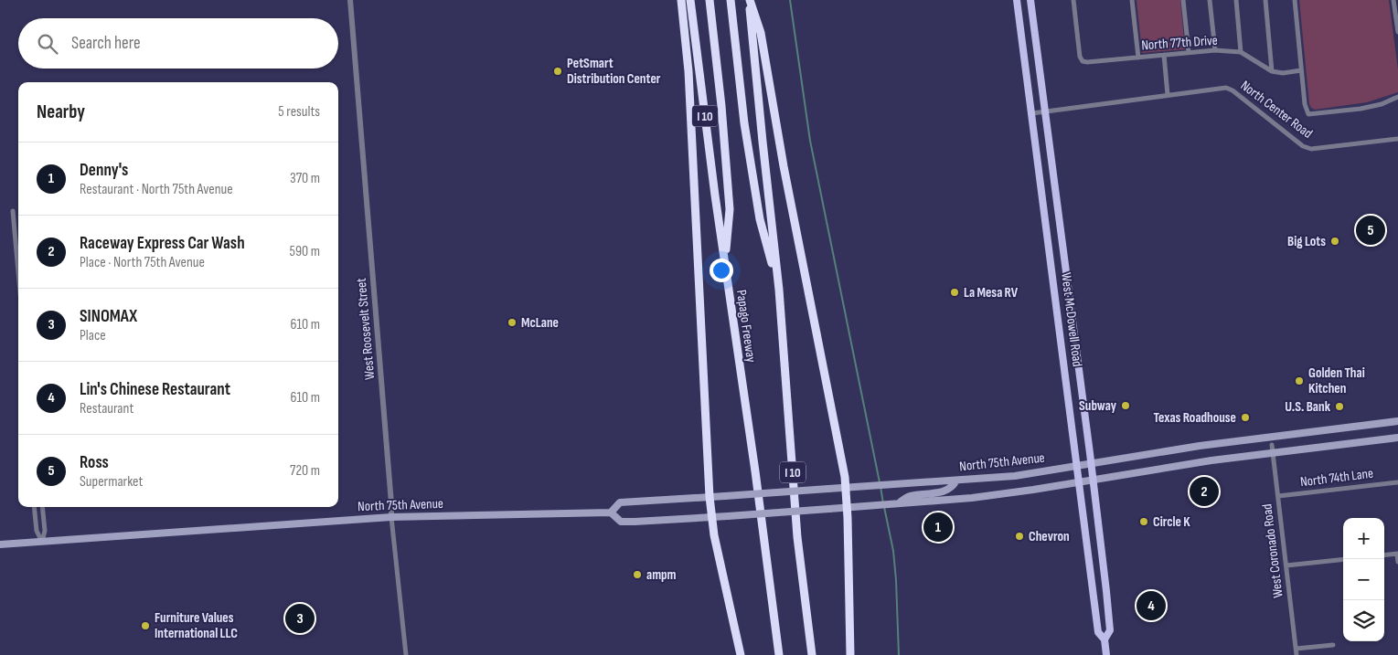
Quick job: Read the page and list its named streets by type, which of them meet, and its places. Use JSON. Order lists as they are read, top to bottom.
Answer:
{
  "streets": {
    "highway": ["I 10", "Papago Freeway"],
    "main road": ["West McDowell Road", "North 75th Avenue"],
    "street": [
      "North 77th Drive",
      "North Center Road",
      "West Roosevelt Street",
      "North 74th Lane",
      "West Coronado Road"
    ]
  },
  "crossings": [
    ["North Center Road", "West McDowell Road"],
    ["West McDowell Road", "North 75th Avenue"],
    ["West Roosevelt Street", "North 75th Avenue"],
    ["North 75th Avenue", "West Coronado Road"],
    ["North 74th Lane", "West Coronado Road"]
  ],
  "places": [
    "PetSmart Distribution Center",
    "Big Lots",
    "La Mesa RV",
    "McLane",
    "Golden Thai Kitchen",
    "Subway",
    "U.S. Bank",
    "Texas Roadhouse",
    "Circle K",
    "Chevron",
    "ampm",
    "Furniture Values International LLC"
  ],
  "page": {
    "search": "Search here",
    "heading": ["Nearby", "5 results"],
    "list": [
      {
        "mark": "1",
        "name": "Denny's",
        "note": "Restaurant · North 75th Avenue",
        "value": "370 m"
      },
      {
        "mark": "2",
        "name": "Raceway Express Car Wash",
        "note": "Place · North 75th Avenue",
        "value": "590 m"
      },
      {
        "mark": "3",
        "name": "SINOMAX",
        "note": "Place",
        "value": "610 m"
      },
      {
        "mark": "4",
        "name": "Lin's Chinese Restaurant",
        "note": "Restaurant",
        "value": "610 m"
      },
      {
        "mark": "5",
        "name": "Ross",
        "note": "Supermarket",
        "value": "720 m"
      }
    ],
    "pins": [
      "5",
      "2",
      "1",
      "4",
      "3"
    ],
    "map_buttons": ["+", "−"]
  }
}
